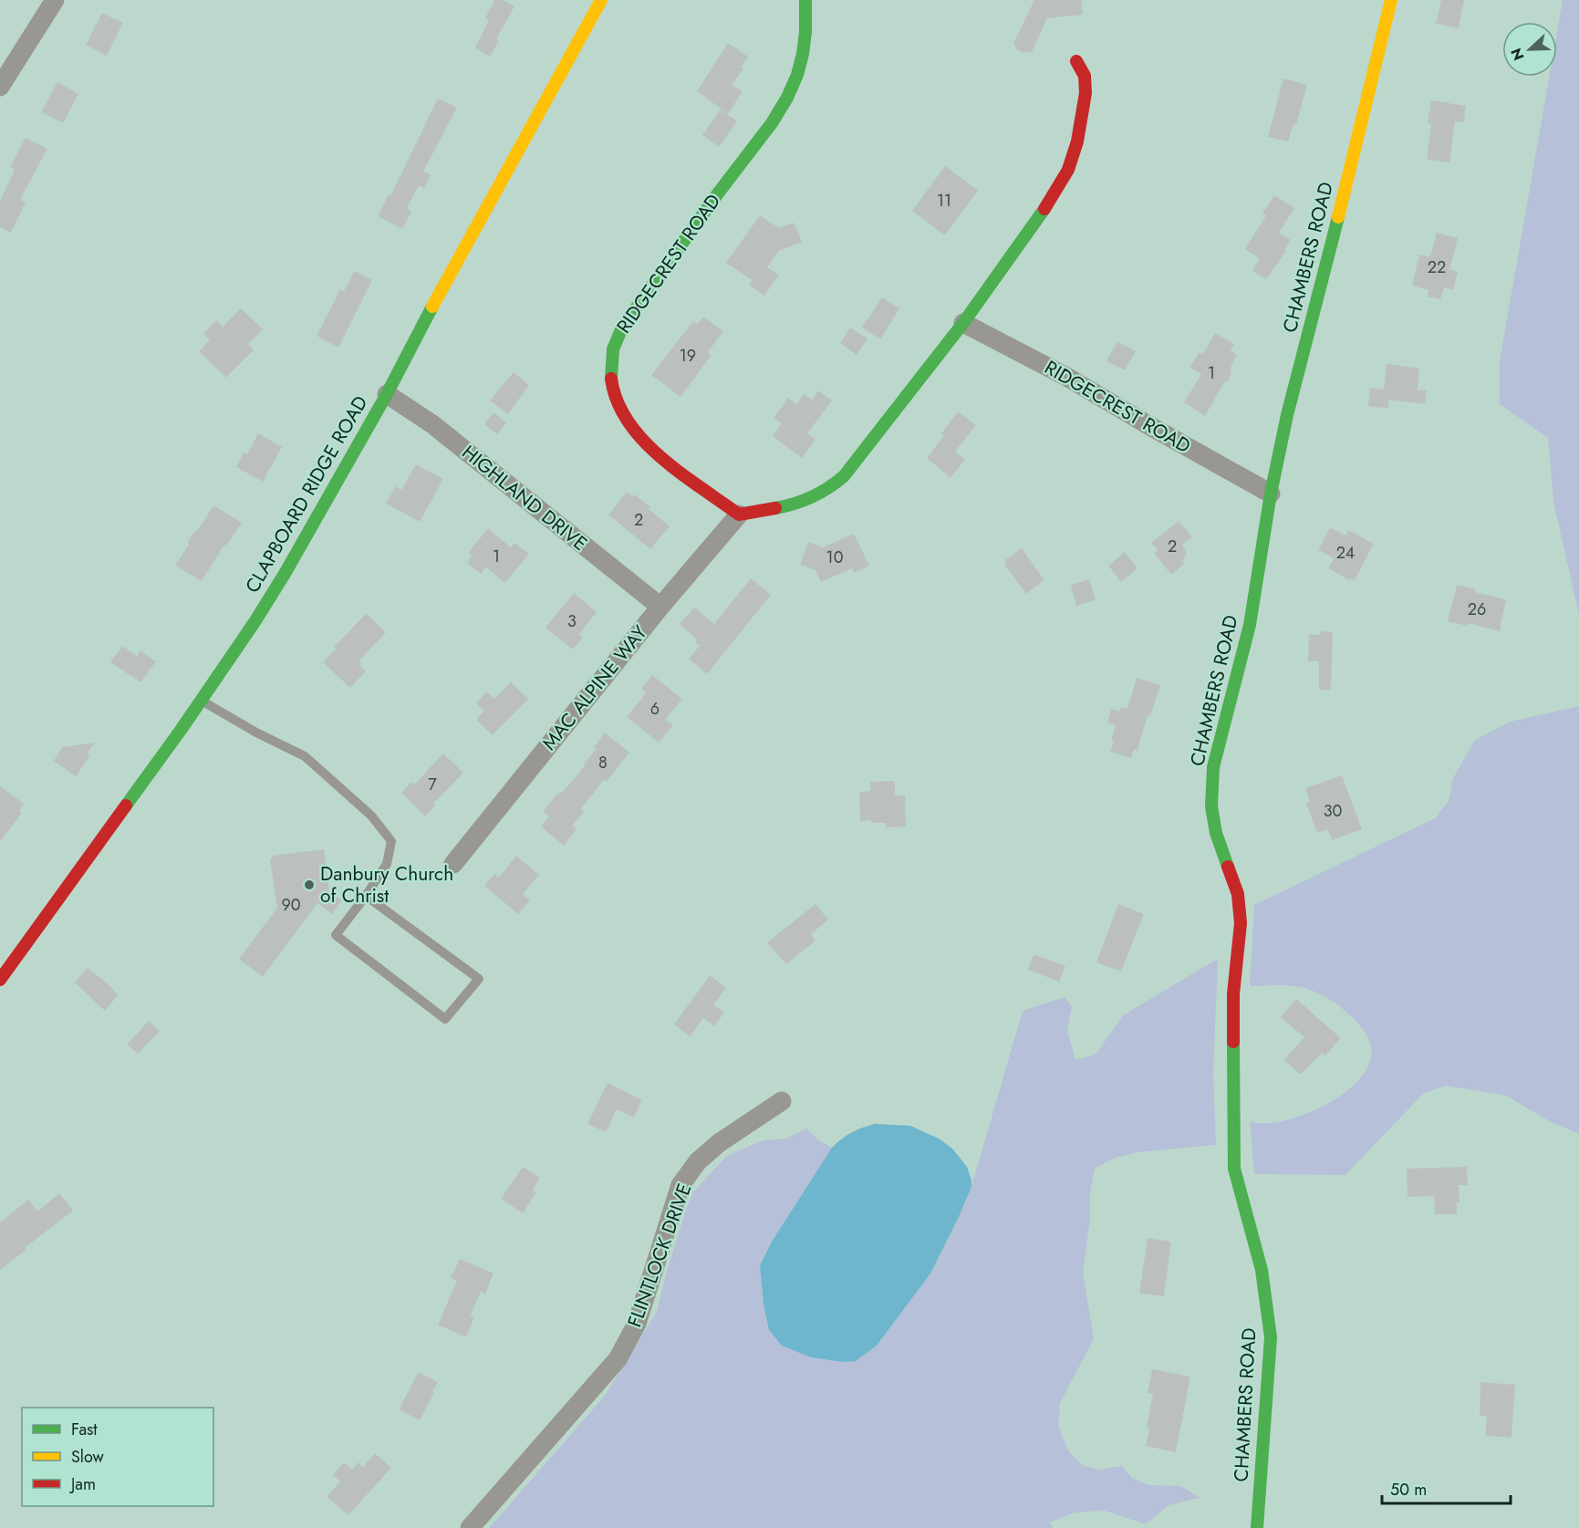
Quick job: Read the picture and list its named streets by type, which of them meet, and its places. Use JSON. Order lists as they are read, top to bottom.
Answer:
{
  "streets": {
    "street": [
      "CHAMBERS ROAD",
      "RIDGECREST ROAD",
      "CLAPBOARD RIDGE ROAD",
      "HIGHLAND DRIVE",
      "MAC ALPINE WAY",
      "FLINTLOCK DRIVE"
    ]
  },
  "crossings": [
    ["CHAMBERS ROAD", "RIDGECREST ROAD"],
    ["RIDGECREST ROAD", "MAC ALPINE WAY"],
    ["CLAPBOARD RIDGE ROAD", "HIGHLAND DRIVE"],
    ["HIGHLAND DRIVE", "MAC ALPINE WAY"]
  ],
  "places": ["Danbury Church of Christ"],
  "house_numbers": [
    "11",
    "22",
    "19",
    "1",
    "2",
    "2",
    "24",
    "1",
    "10",
    "26",
    "3",
    "6",
    "8",
    "7",
    "30",
    "90"
  ],
  "legend": ["Fast", "Slow", "Jam"],
  "scale_bar": "50 m",
  "north": "left"
}
